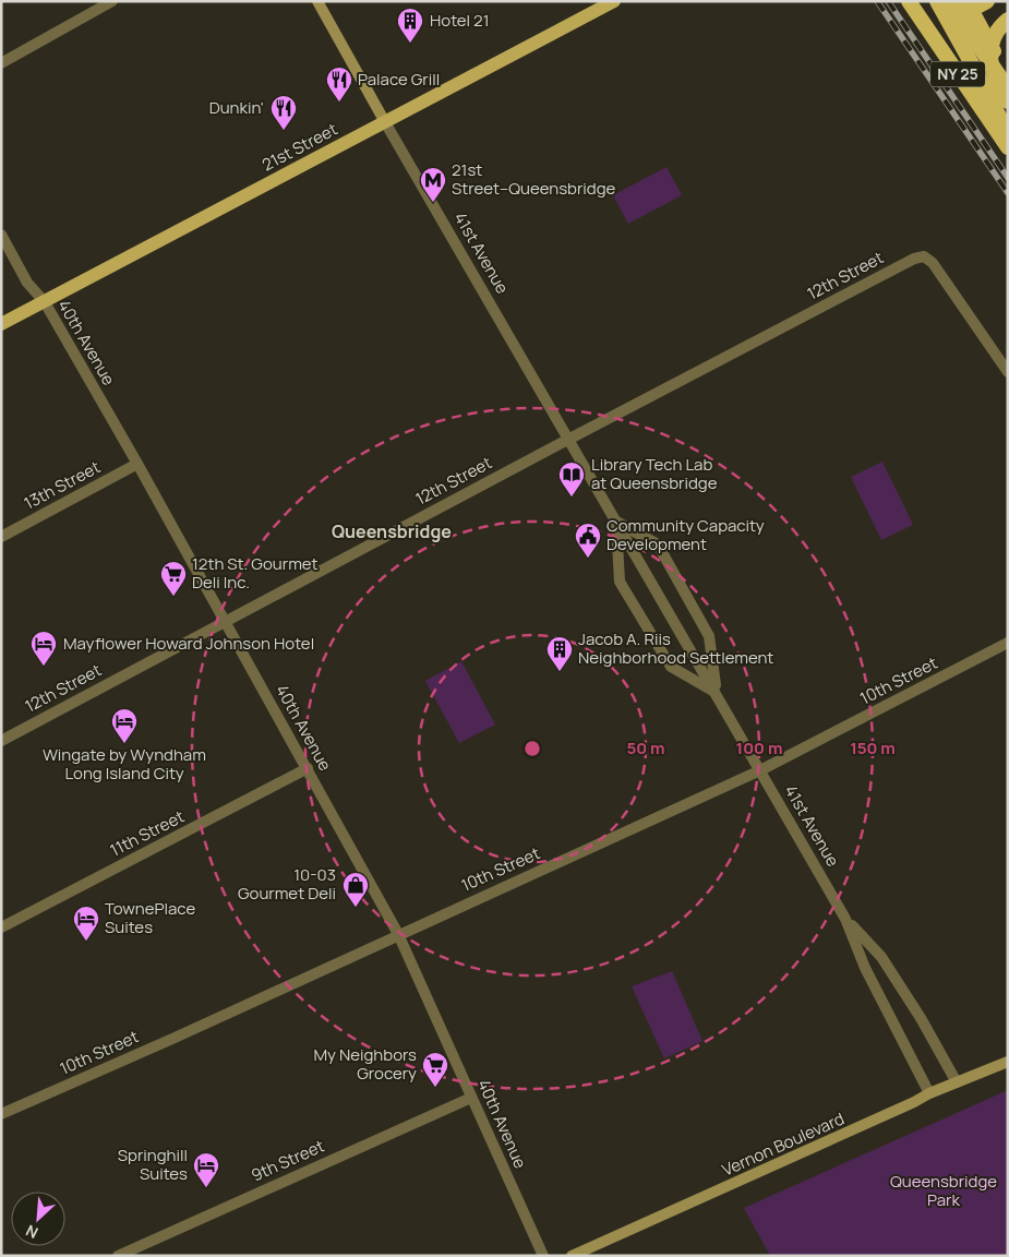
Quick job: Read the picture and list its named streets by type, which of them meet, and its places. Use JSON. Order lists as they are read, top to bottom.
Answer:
{
  "streets": {
    "highway": ["NY 25"],
    "main road": ["21st Street", "41st Avenue", "Vernon Boulevard"],
    "street": [
      "12th Street",
      "40th Avenue",
      "13th Street",
      "10th Street",
      "11th Street",
      "9th Street"
    ]
  },
  "crossings": [
    ["21st Street", "41st Avenue"],
    ["21st Street", "40th Avenue"],
    ["41st Avenue", "12th Street"],
    ["41st Avenue", "10th Street"],
    ["41st Avenue", "Vernon Boulevard"],
    ["12th Street", "40th Avenue"],
    ["40th Avenue", "13th Street"],
    ["40th Avenue", "10th Street"],
    ["40th Avenue", "11th Street"],
    ["40th Avenue", "9th Street"]
  ],
  "districts": ["Queensbridge"],
  "parks": ["Queensbridge Park"],
  "places": {
    "building": ["Hotel 21", "Jacob A. Riis Neighborhood Settlement"],
    "restaurant": ["Palace Grill", "Dunkin'"],
    "metro station": ["21st Street–Queensbridge"],
    "library": ["Library Tech Lab at Queensbridge"],
    "public building": ["Community Capacity Development"],
    "supermarket": ["12th St. Gourmet Deli Inc.", "My Neighbors Grocery"],
    "hotel": [
      "Mayflower Howard Johnson Hotel",
      "Wingate by Wyndham Long Island City",
      "TownePlace Suites",
      "Springhill Suites"
    ],
    "shop": ["10-03 Gourmet Deli"]
  },
  "north": "bottom left",
  "rings": ["50 m", "100 m", "150 m"]
}
